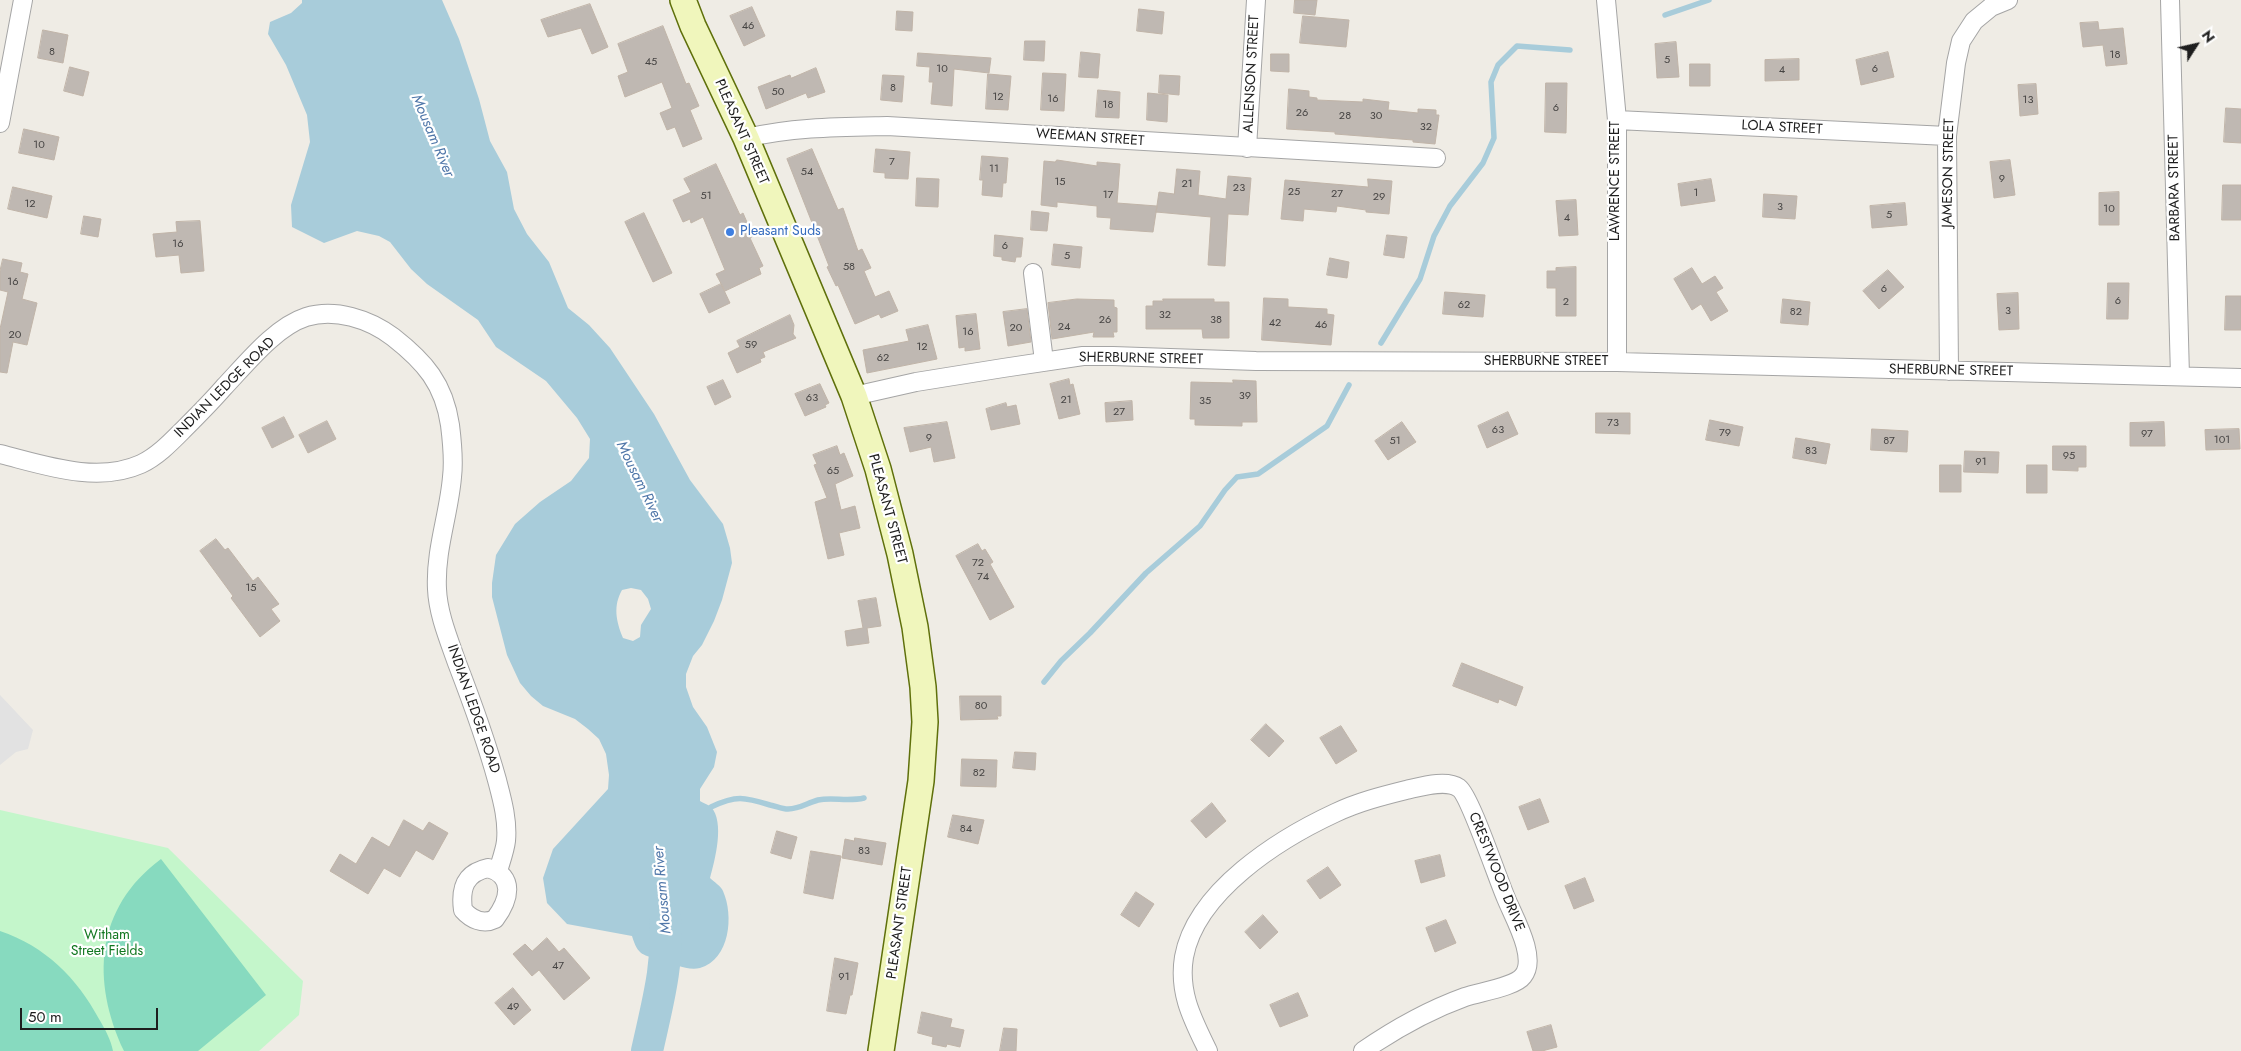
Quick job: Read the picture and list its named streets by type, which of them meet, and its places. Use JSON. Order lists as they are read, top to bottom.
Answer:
{
  "streets": {
    "main road": ["PLEASANT STREET"],
    "street": [
      "ALLENSON STREET",
      "LOLA STREET",
      "WEEMAN STREET",
      "JAMESON STREET",
      "LAWRENCE STREET",
      "BARBARA STREET",
      "SHERBURNE STREET",
      "INDIAN LEDGE ROAD",
      "CRESTWOOD DRIVE"
    ]
  },
  "crossings": [
    ["ALLENSON STREET", "WEEMAN STREET"],
    ["LOLA STREET", "JAMESON STREET"],
    ["LOLA STREET", "LAWRENCE STREET"],
    ["PLEASANT STREET", "WEEMAN STREET"],
    ["PLEASANT STREET", "SHERBURNE STREET"],
    ["JAMESON STREET", "SHERBURNE STREET"],
    ["LAWRENCE STREET", "SHERBURNE STREET"],
    ["BARBARA STREET", "SHERBURNE STREET"]
  ],
  "water": ["Mousam River"],
  "parks": ["Witham Street Fields"],
  "places": ["Pleasant Suds"],
  "house_numbers": [
    "46",
    "8",
    "18",
    "5",
    "45",
    "10",
    "6",
    "4",
    "8",
    "50",
    "12",
    "16",
    "13",
    "18",
    "6",
    "26",
    "28",
    "30",
    "32",
    "10",
    "7",
    "11",
    "54",
    "9",
    "15",
    "21",
    "23",
    "25",
    "1",
    "27",
    "17",
    "51",
    "29",
    "12",
    "3",
    "10",
    "5",
    "4",
    "16",
    "6",
    "5",
    "58",
    "16",
    "6",
    "6",
    "2",
    "62",
    "3",
    "82",
    "32",
    "26",
    "38",
    "42",
    "46",
    "24",
    "20",
    "16",
    "20",
    "59",
    "12",
    "62",
    "39",
    "63",
    "21",
    "35",
    "27",
    "73",
    "63",
    "79",
    "97",
    "9",
    "101",
    "51",
    "87",
    "83",
    "95",
    "91",
    "65",
    "72",
    "74",
    "15",
    "80",
    "82",
    "84",
    "83",
    "47",
    "91",
    "49"
  ],
  "scale_bar": "50 m",
  "north": "top right"
}
